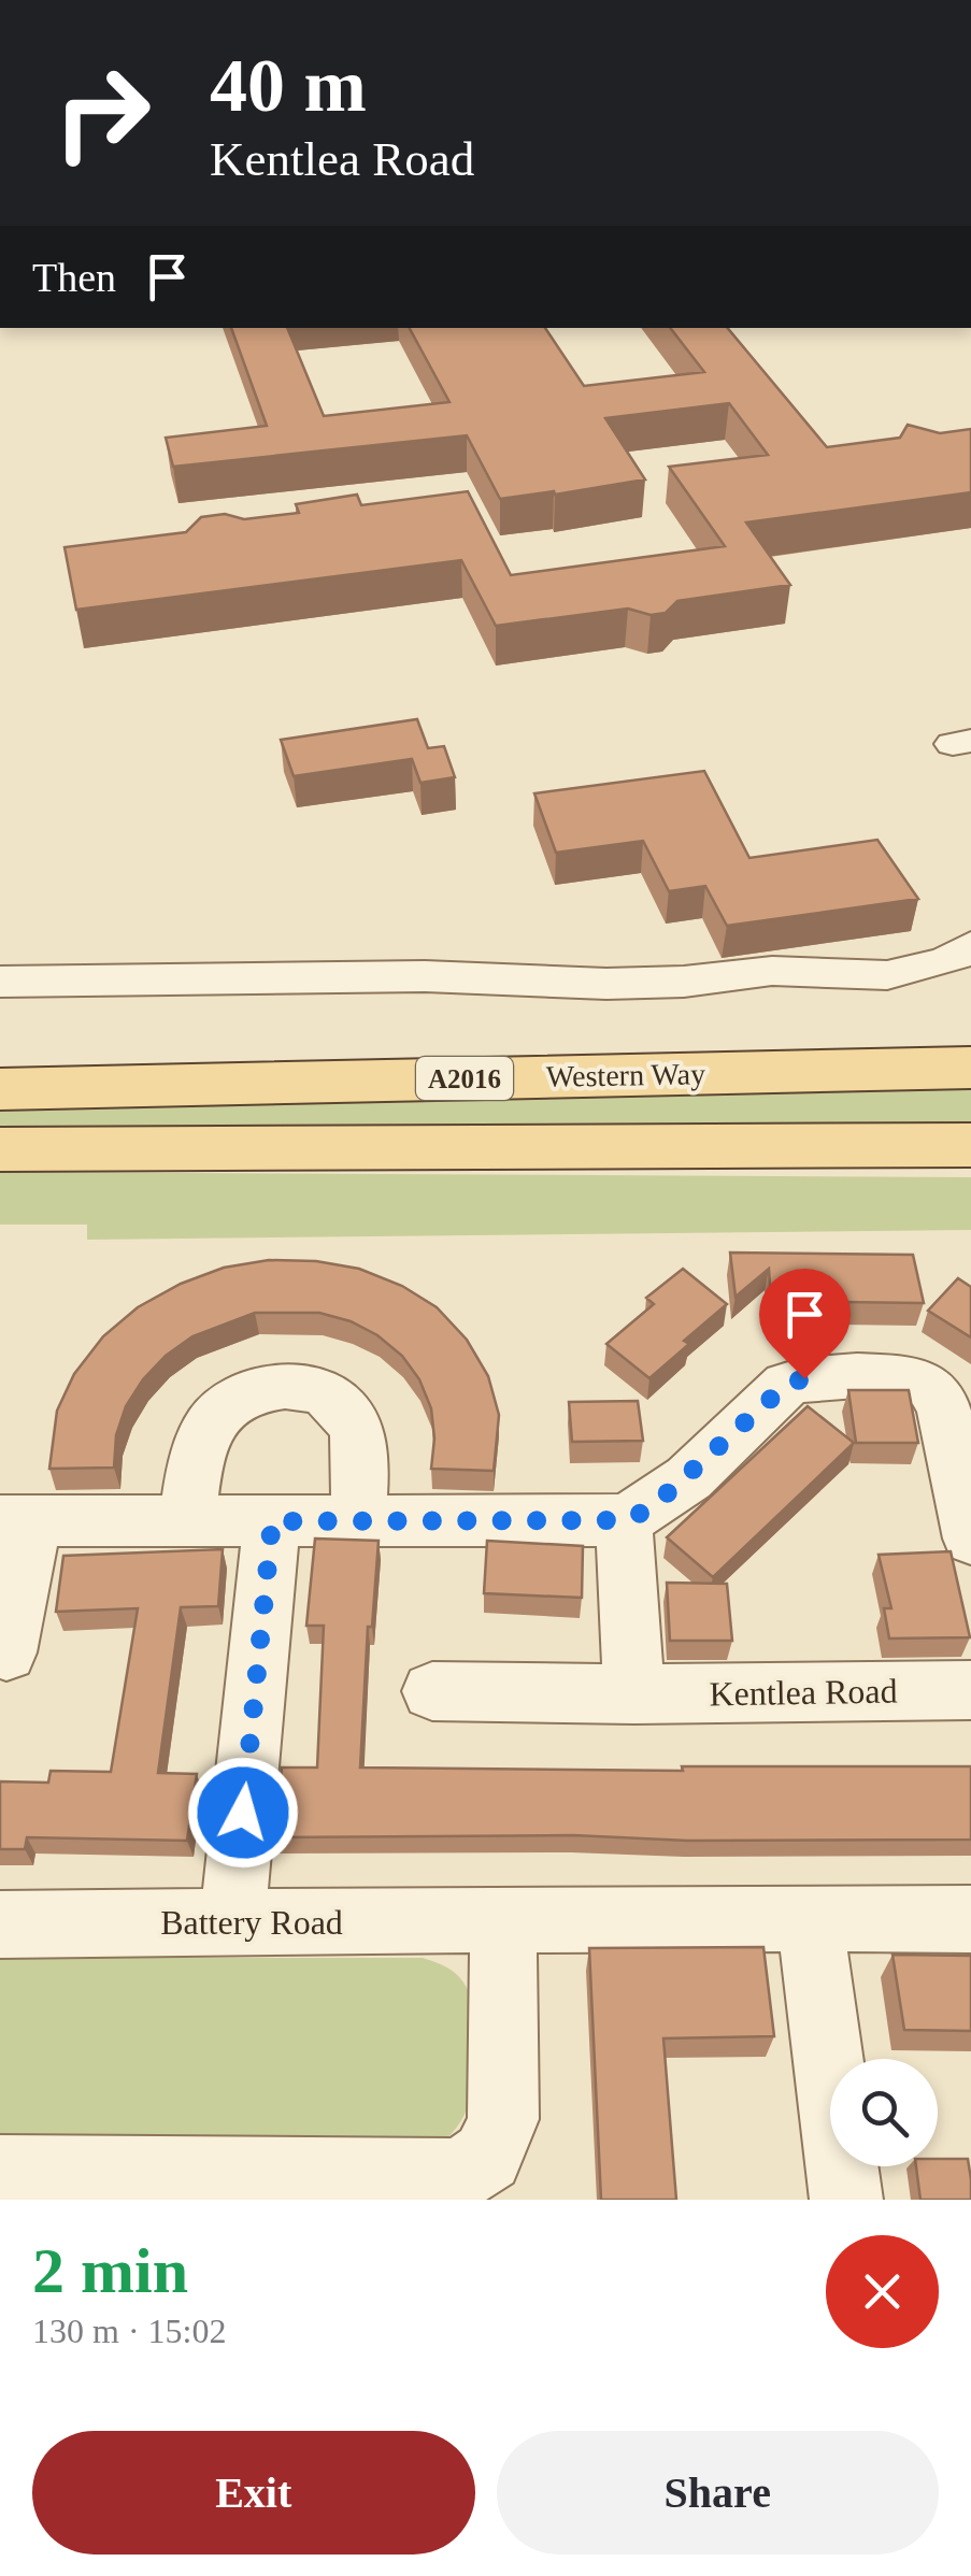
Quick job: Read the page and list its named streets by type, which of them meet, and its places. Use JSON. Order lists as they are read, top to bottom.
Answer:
{
  "streets": {
    "main road": ["Western Way", "A2016"],
    "street": ["Kentlea Road", "Battery Road"]
  },
  "page": {
    "turn": ["40 m", "Kentlea Road"],
    "then": "Then",
    "heading": ["2 min", "130 m · 15:02"],
    "buttons": ["Exit", "Share"]
  }
}
